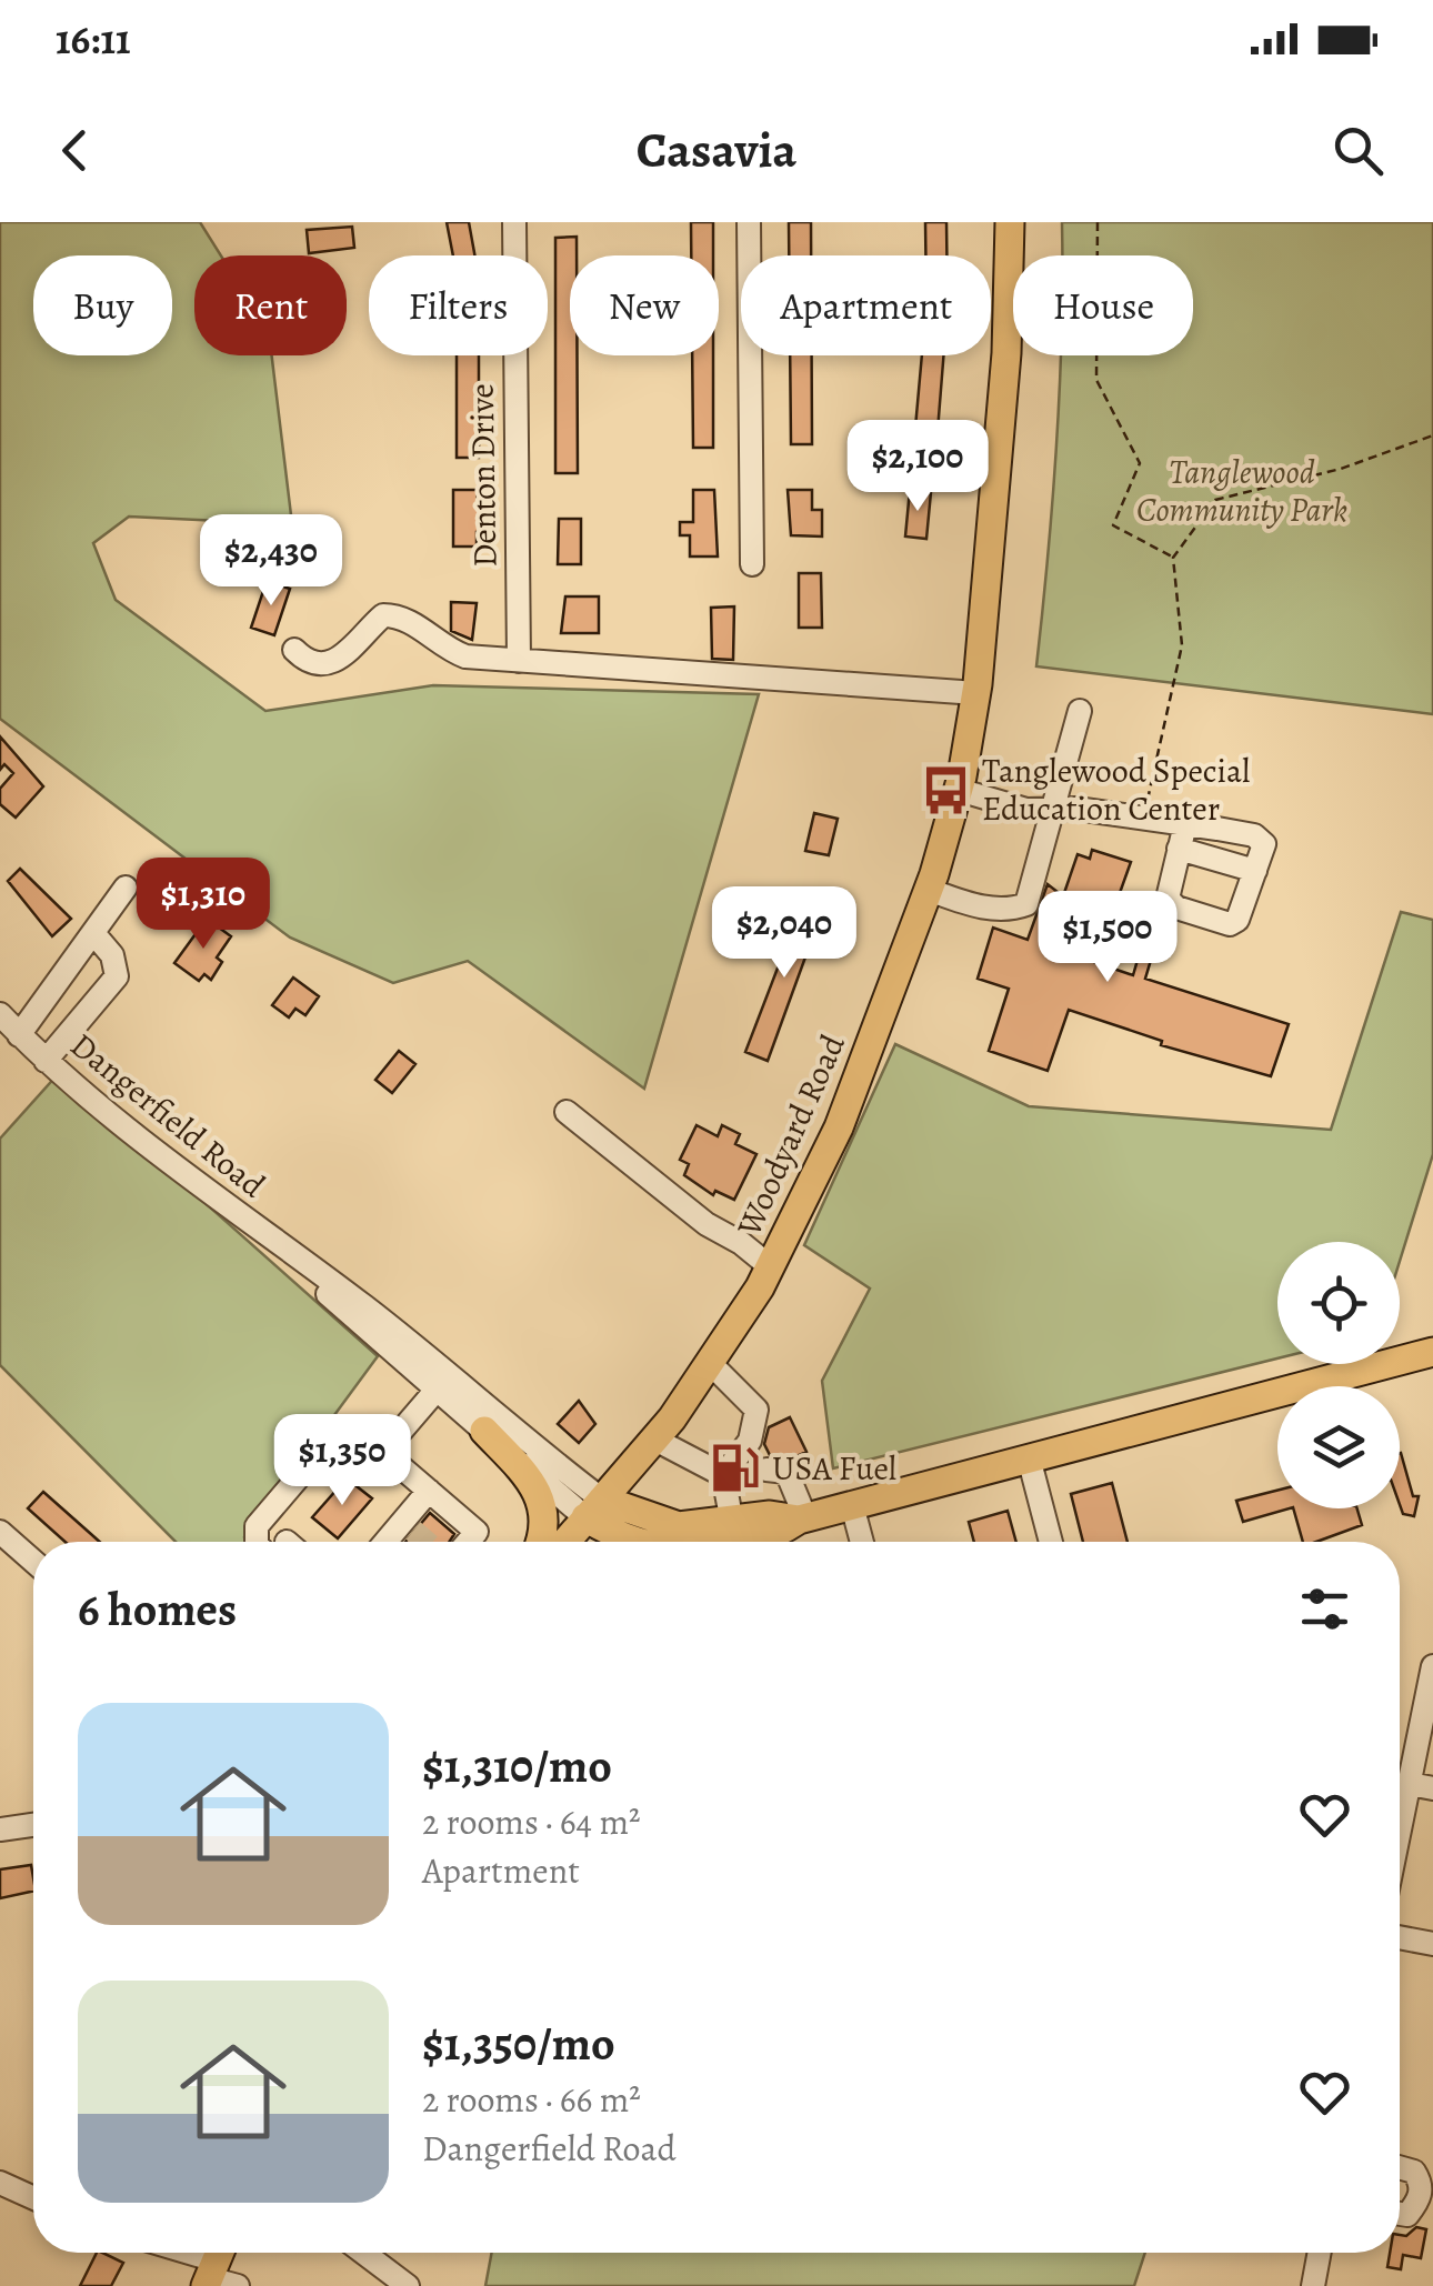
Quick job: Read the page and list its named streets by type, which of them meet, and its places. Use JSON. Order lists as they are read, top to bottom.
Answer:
{
  "streets": {
    "main road": ["Woodyard Road"],
    "street": ["Denton Drive", "Dangerfield Road"]
  },
  "crossings": [
    ["Dangerfield Road", "Woodyard Road"]
  ],
  "parks": ["Tanglewood Community Park"],
  "places": {
    "bus stop": ["Tanglewood Special Education Center"],
    "fuel station": ["USA Fuel"]
  },
  "page": {
    "status": "16:11",
    "header": "Casavia",
    "chip": [
      "Buy",
      "Rent",
      "Filters",
      "New",
      "Apartment",
      "House"
    ],
    "price": [
      "$2,100",
      "$2,430",
      "$1,310",
      "$2,040",
      "$1,500",
      "$1,350"
    ],
    "heading": "6 homes",
    "list": [
      {
        "name": "$1,310/mo",
        "note": "2 rooms · 64 m² · Apartment"
      },
      {
        "name": "$1,350/mo",
        "note": "2 rooms · 66 m² · Dangerfield Road"
      }
    ]
  }
}
